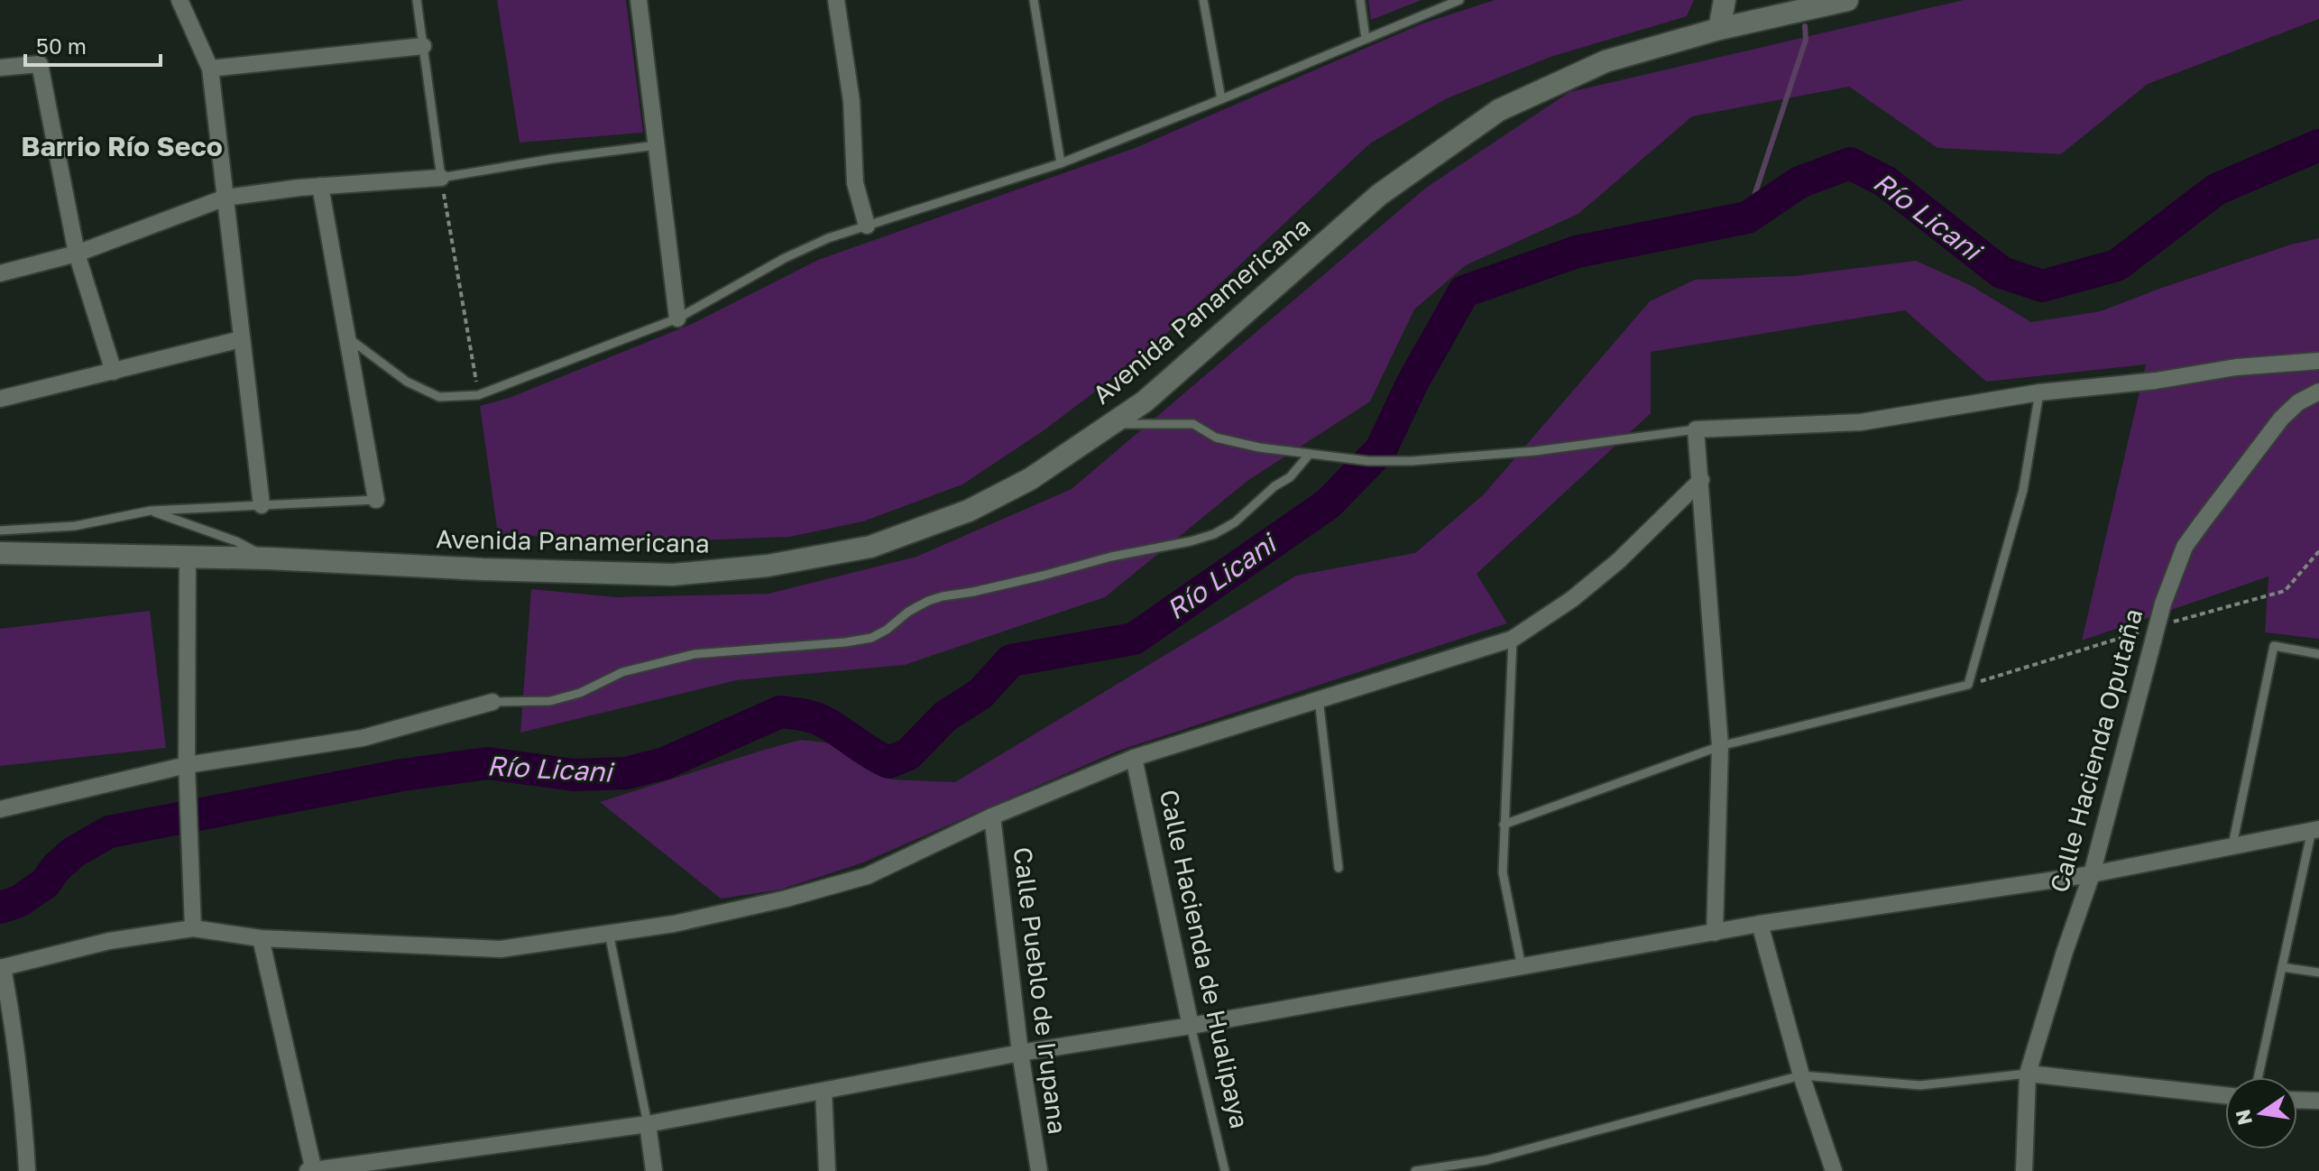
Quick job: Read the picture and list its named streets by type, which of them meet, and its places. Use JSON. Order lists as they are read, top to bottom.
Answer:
{
  "streets": {
    "main road": ["Avenida Panamericana"],
    "street": ["Calle Hacienda Oputaña", "Calle Hacienda de Hualipaya", "Calle Pueblo de Irupana"]
  },
  "districts": ["Barrio Río Seco"],
  "water": ["Río Licani"],
  "scale_bar": "50 m",
  "north": "left"
}
